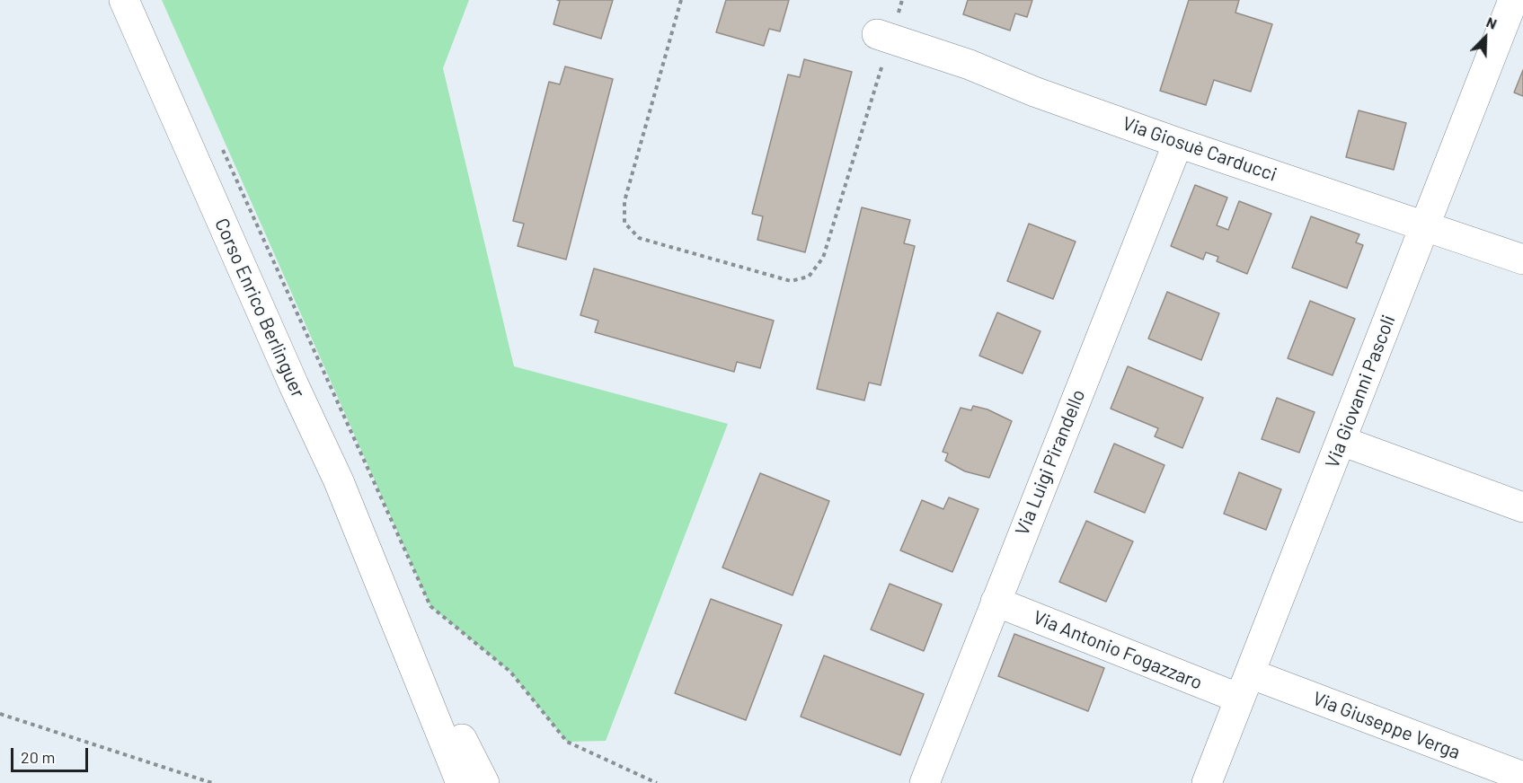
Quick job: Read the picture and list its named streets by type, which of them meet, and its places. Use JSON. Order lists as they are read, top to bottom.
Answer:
{
  "streets": {
    "street": [
      "Via Giosuè Carducci",
      "Corso Enrico Berlinguer",
      "Via Giovanni Pascoli",
      "Via Luigi Pirandello",
      "Via Antonio Fogazzaro",
      "Via Giuseppe Verga"
    ]
  },
  "crossings": [
    ["Via Giosuè Carducci", "Via Giovanni Pascoli"],
    ["Via Giosuè Carducci", "Via Luigi Pirandello"],
    ["Via Giovanni Pascoli", "Via Antonio Fogazzaro"],
    ["Via Giovanni Pascoli", "Via Giuseppe Verga"],
    ["Via Luigi Pirandello", "Via Antonio Fogazzaro"],
    ["Via Antonio Fogazzaro", "Via Giuseppe Verga"]
  ],
  "scale_bar": "20 m",
  "north": "top right"
}
